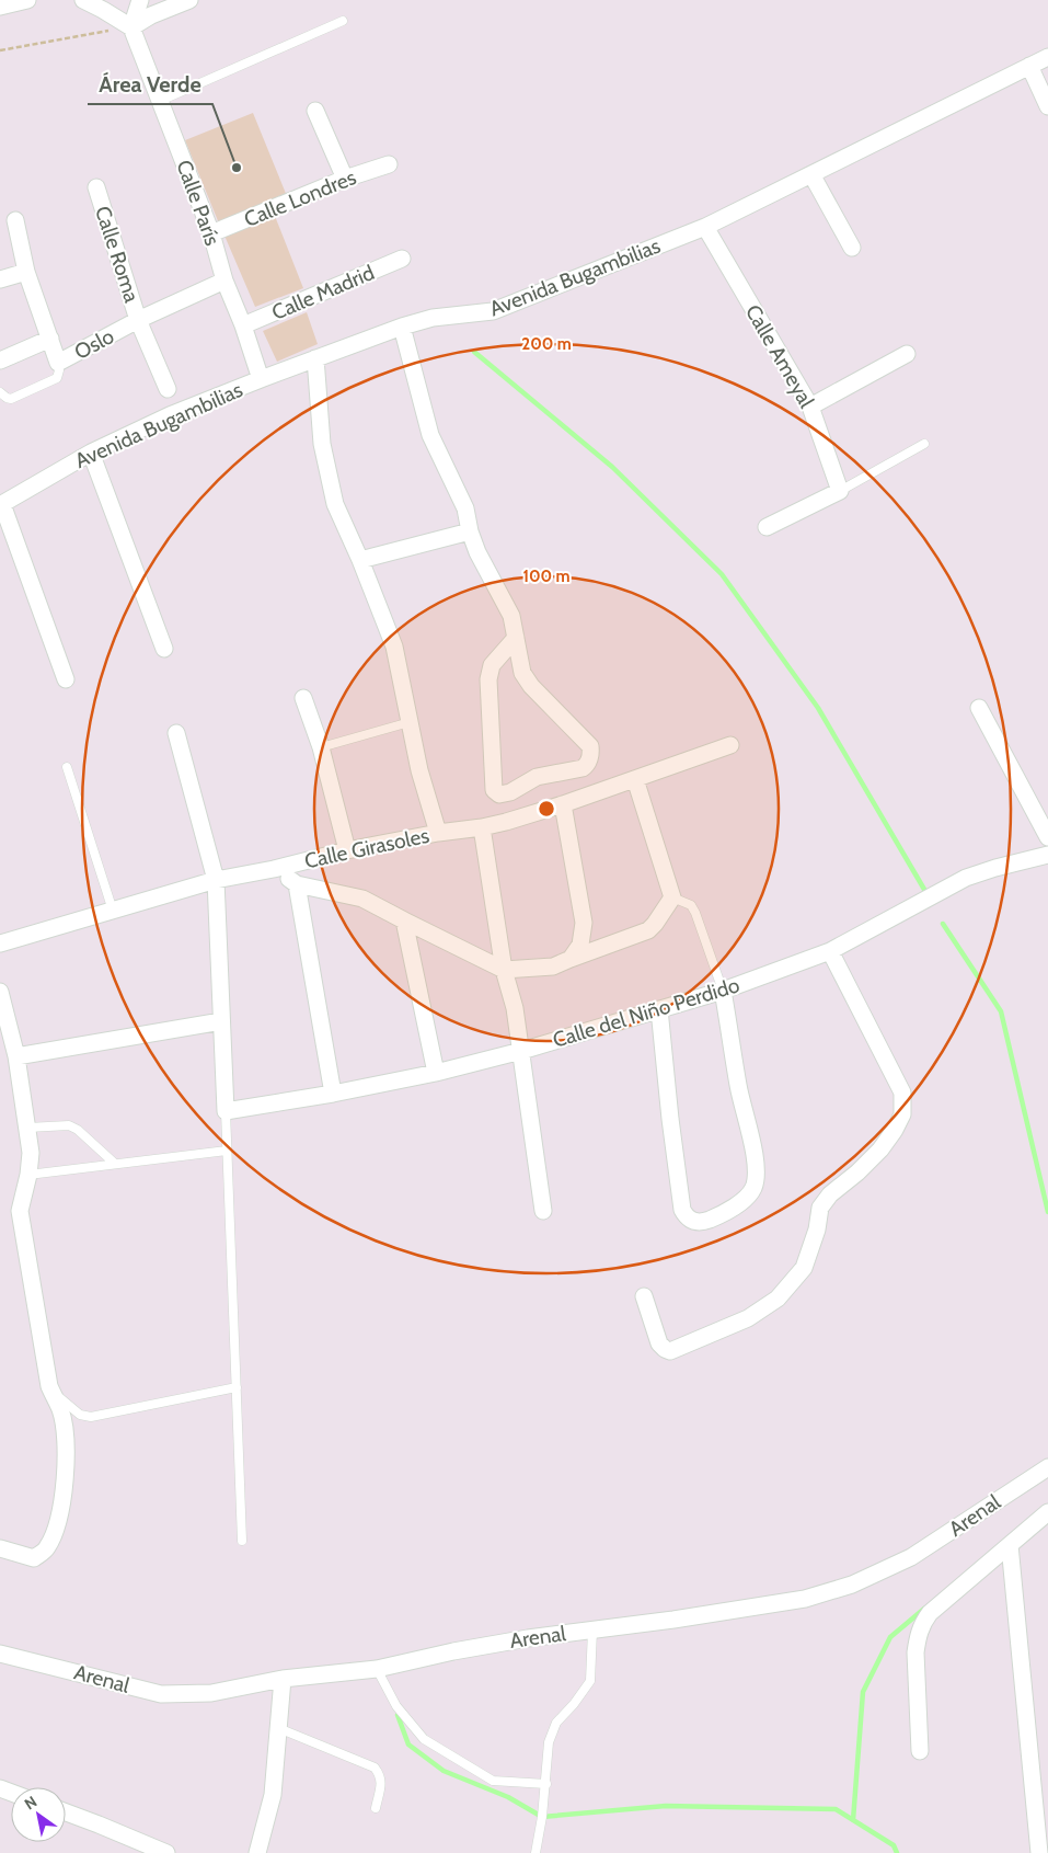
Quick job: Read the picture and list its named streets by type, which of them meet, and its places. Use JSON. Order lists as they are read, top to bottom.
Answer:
{
  "streets": {
    "street": [
      "Calle Londres",
      "Calle París",
      "Calle Roma",
      "Avenida Bugambilias",
      "Calle Madrid",
      "Oslo",
      "Calle Ameyal",
      "Calle Girasoles",
      "Calle del Niño Perdido",
      "Arenal"
    ]
  },
  "crossings": [
    ["Calle Londres", "Calle París"],
    ["Calle París", "Avenida Bugambilias"],
    ["Calle París", "Calle Madrid"],
    ["Calle Roma", "Oslo"],
    ["Avenida Bugambilias", "Calle Ameyal"]
  ],
  "places": ["Área Verde"],
  "north": "top left",
  "rings": ["200 m", "100 m"]
}
